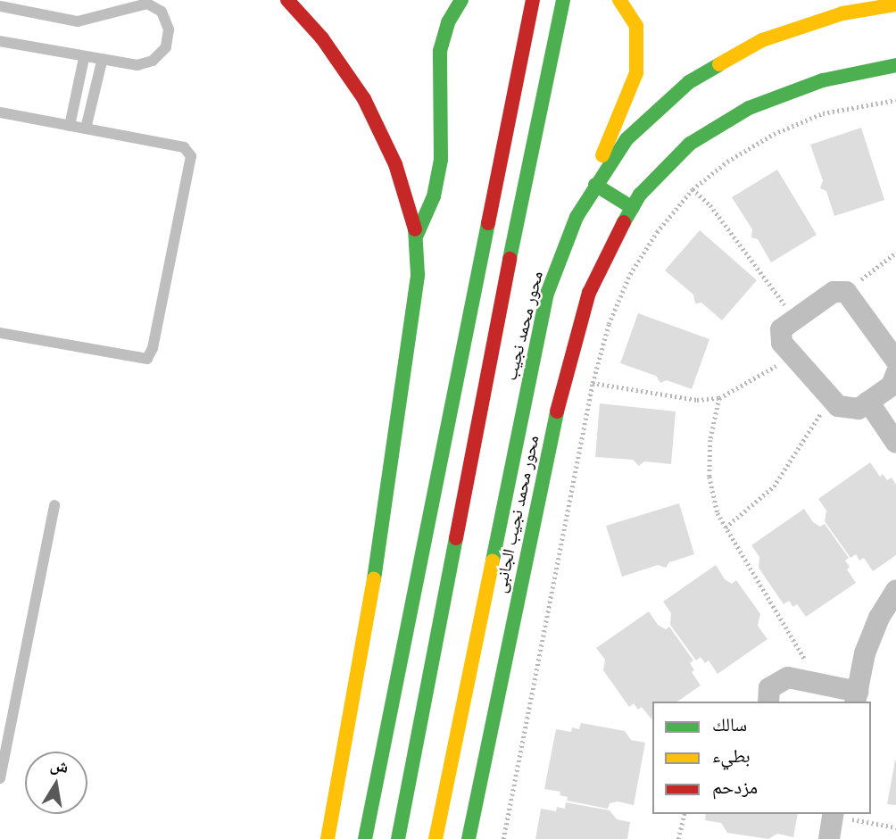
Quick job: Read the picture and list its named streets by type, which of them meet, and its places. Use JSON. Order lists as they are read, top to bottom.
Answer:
{
  "streets": {
    "main road": ["محور محمد نجيب", "محور محمد نجيب الجانبى"]
  },
  "legend": ["سالك", "بطيء", "مزدحم"],
  "north": "top"
}
